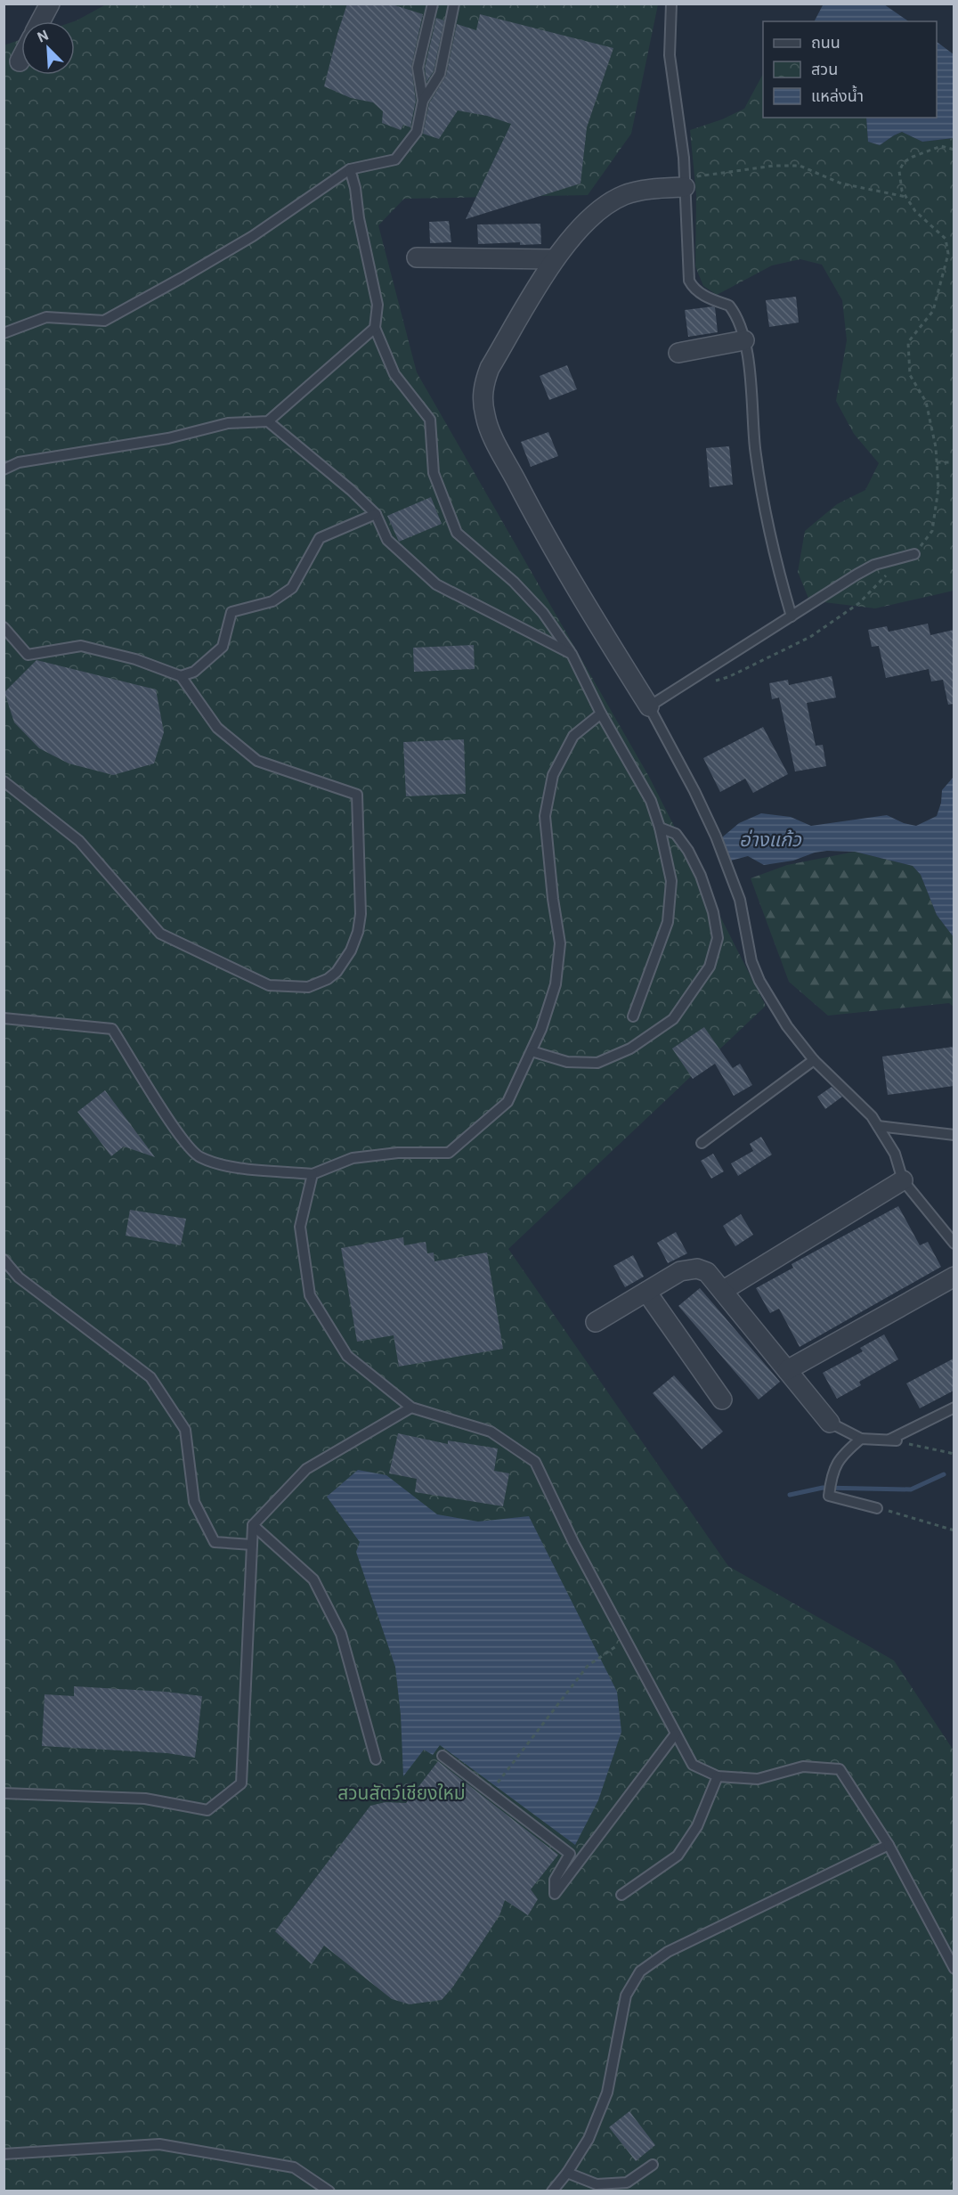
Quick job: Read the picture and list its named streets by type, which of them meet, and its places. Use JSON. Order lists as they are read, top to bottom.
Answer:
{
  "water": ["อ่างแก้ว"],
  "parks": ["สวนสัตว์เชียงใหม่"],
  "legend": ["ถนน", "สวน", "แหล่งน้ำ"],
  "north": "top left"
}
